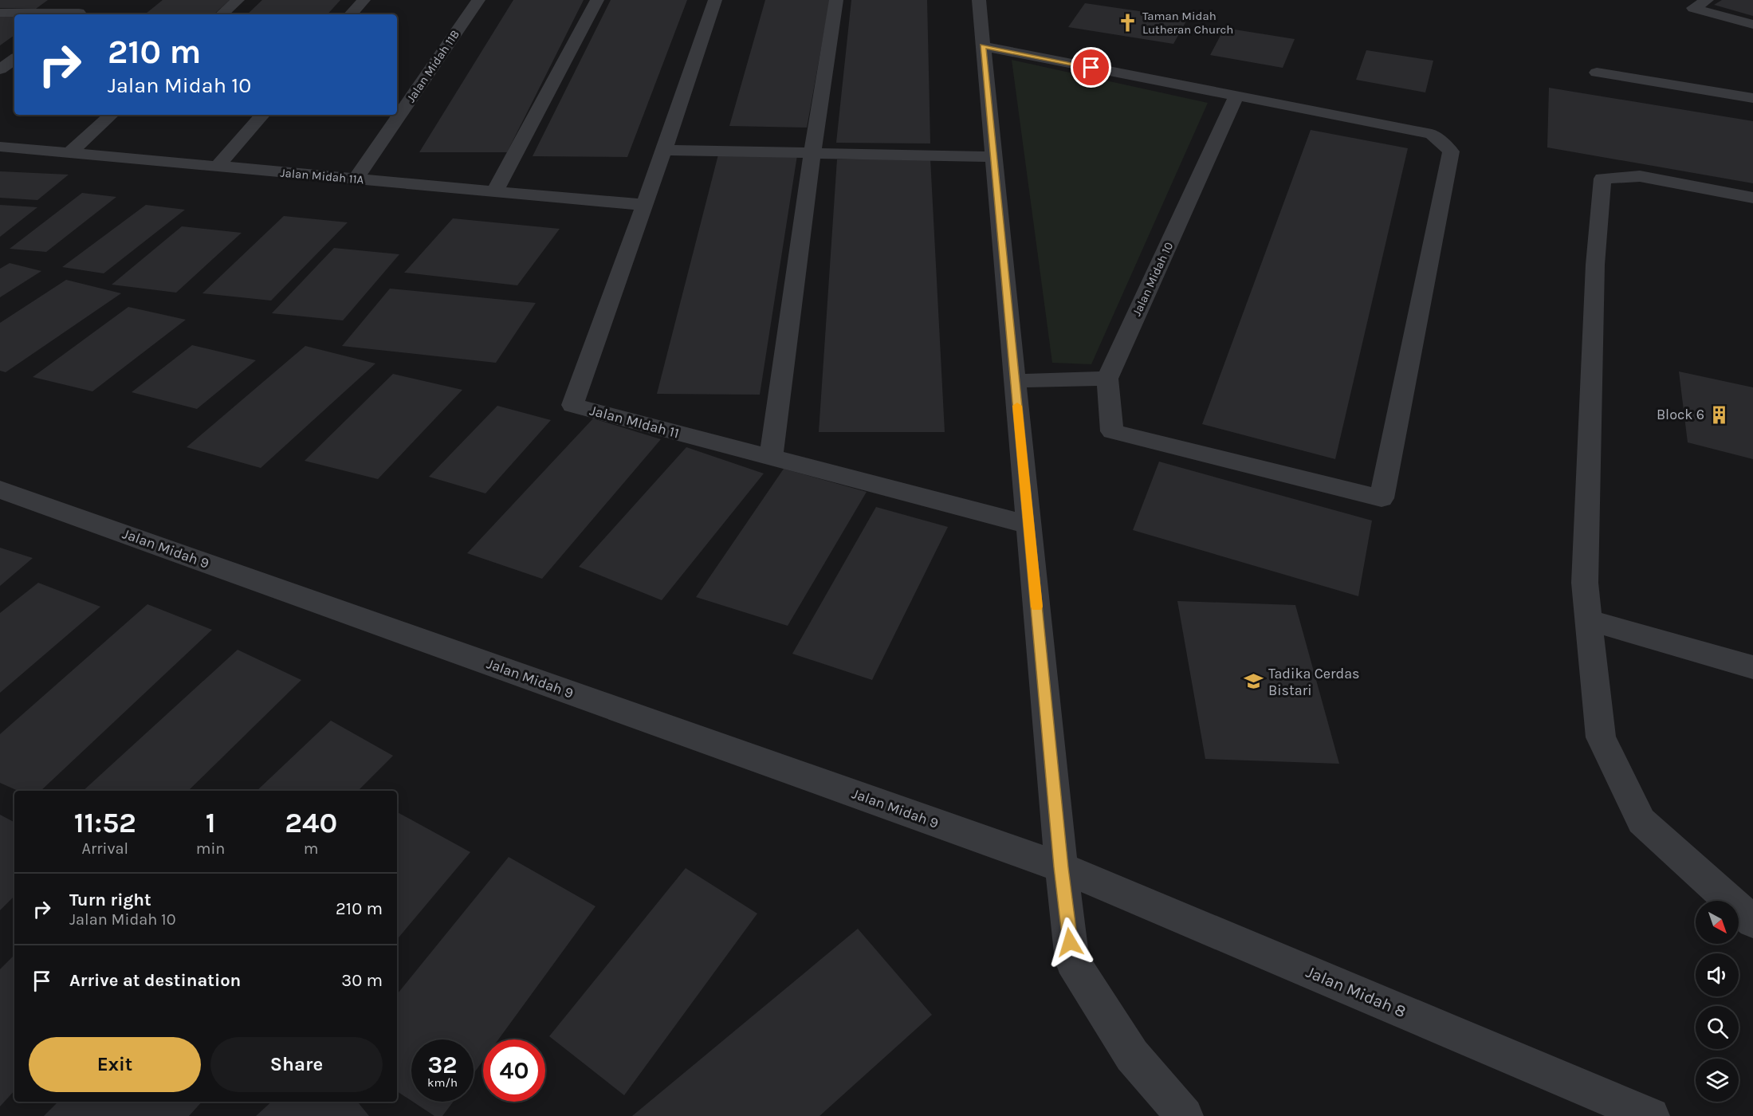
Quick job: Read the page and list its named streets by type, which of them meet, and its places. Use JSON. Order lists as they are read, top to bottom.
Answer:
{
  "streets": {
    "street": [
      "Jalan Midah 11B",
      "Jalan Midah 11A",
      "Jalan Midah 10",
      "Jalan MIdah 11",
      "Jalan Midah 9",
      "Jalan Midah 8"
    ]
  },
  "crossings": [
    ["Jalan Midah 11B", "Jalan Midah 11A"],
    ["Jalan Midah 11A", "Jalan MIdah 11"],
    ["Jalan Midah 9", "Jalan Midah 8"]
  ],
  "places": {
    "church": ["Taman Midah Lutheran Church"],
    "building": ["Block 6"],
    "school or university": ["Tadika Cerdas Bistari"]
  },
  "north": "bottom right",
  "page": {
    "turn": ["210 m", "Jalan Midah 10"],
    "eta": [
      "11:52",
      "Arrival",
      "1",
      "min",
      "240",
      "m"
    ],
    "list": [
      {
        "name": "Turn right",
        "note": "Jalan Midah 10",
        "value": "210 m"
      },
      {
        "name": "Arrive at destination",
        "value": "30 m"
      }
    ],
    "buttons": ["Exit", "Share"],
    "speed": "32 km/h",
    "limit": "40"
  }
}
